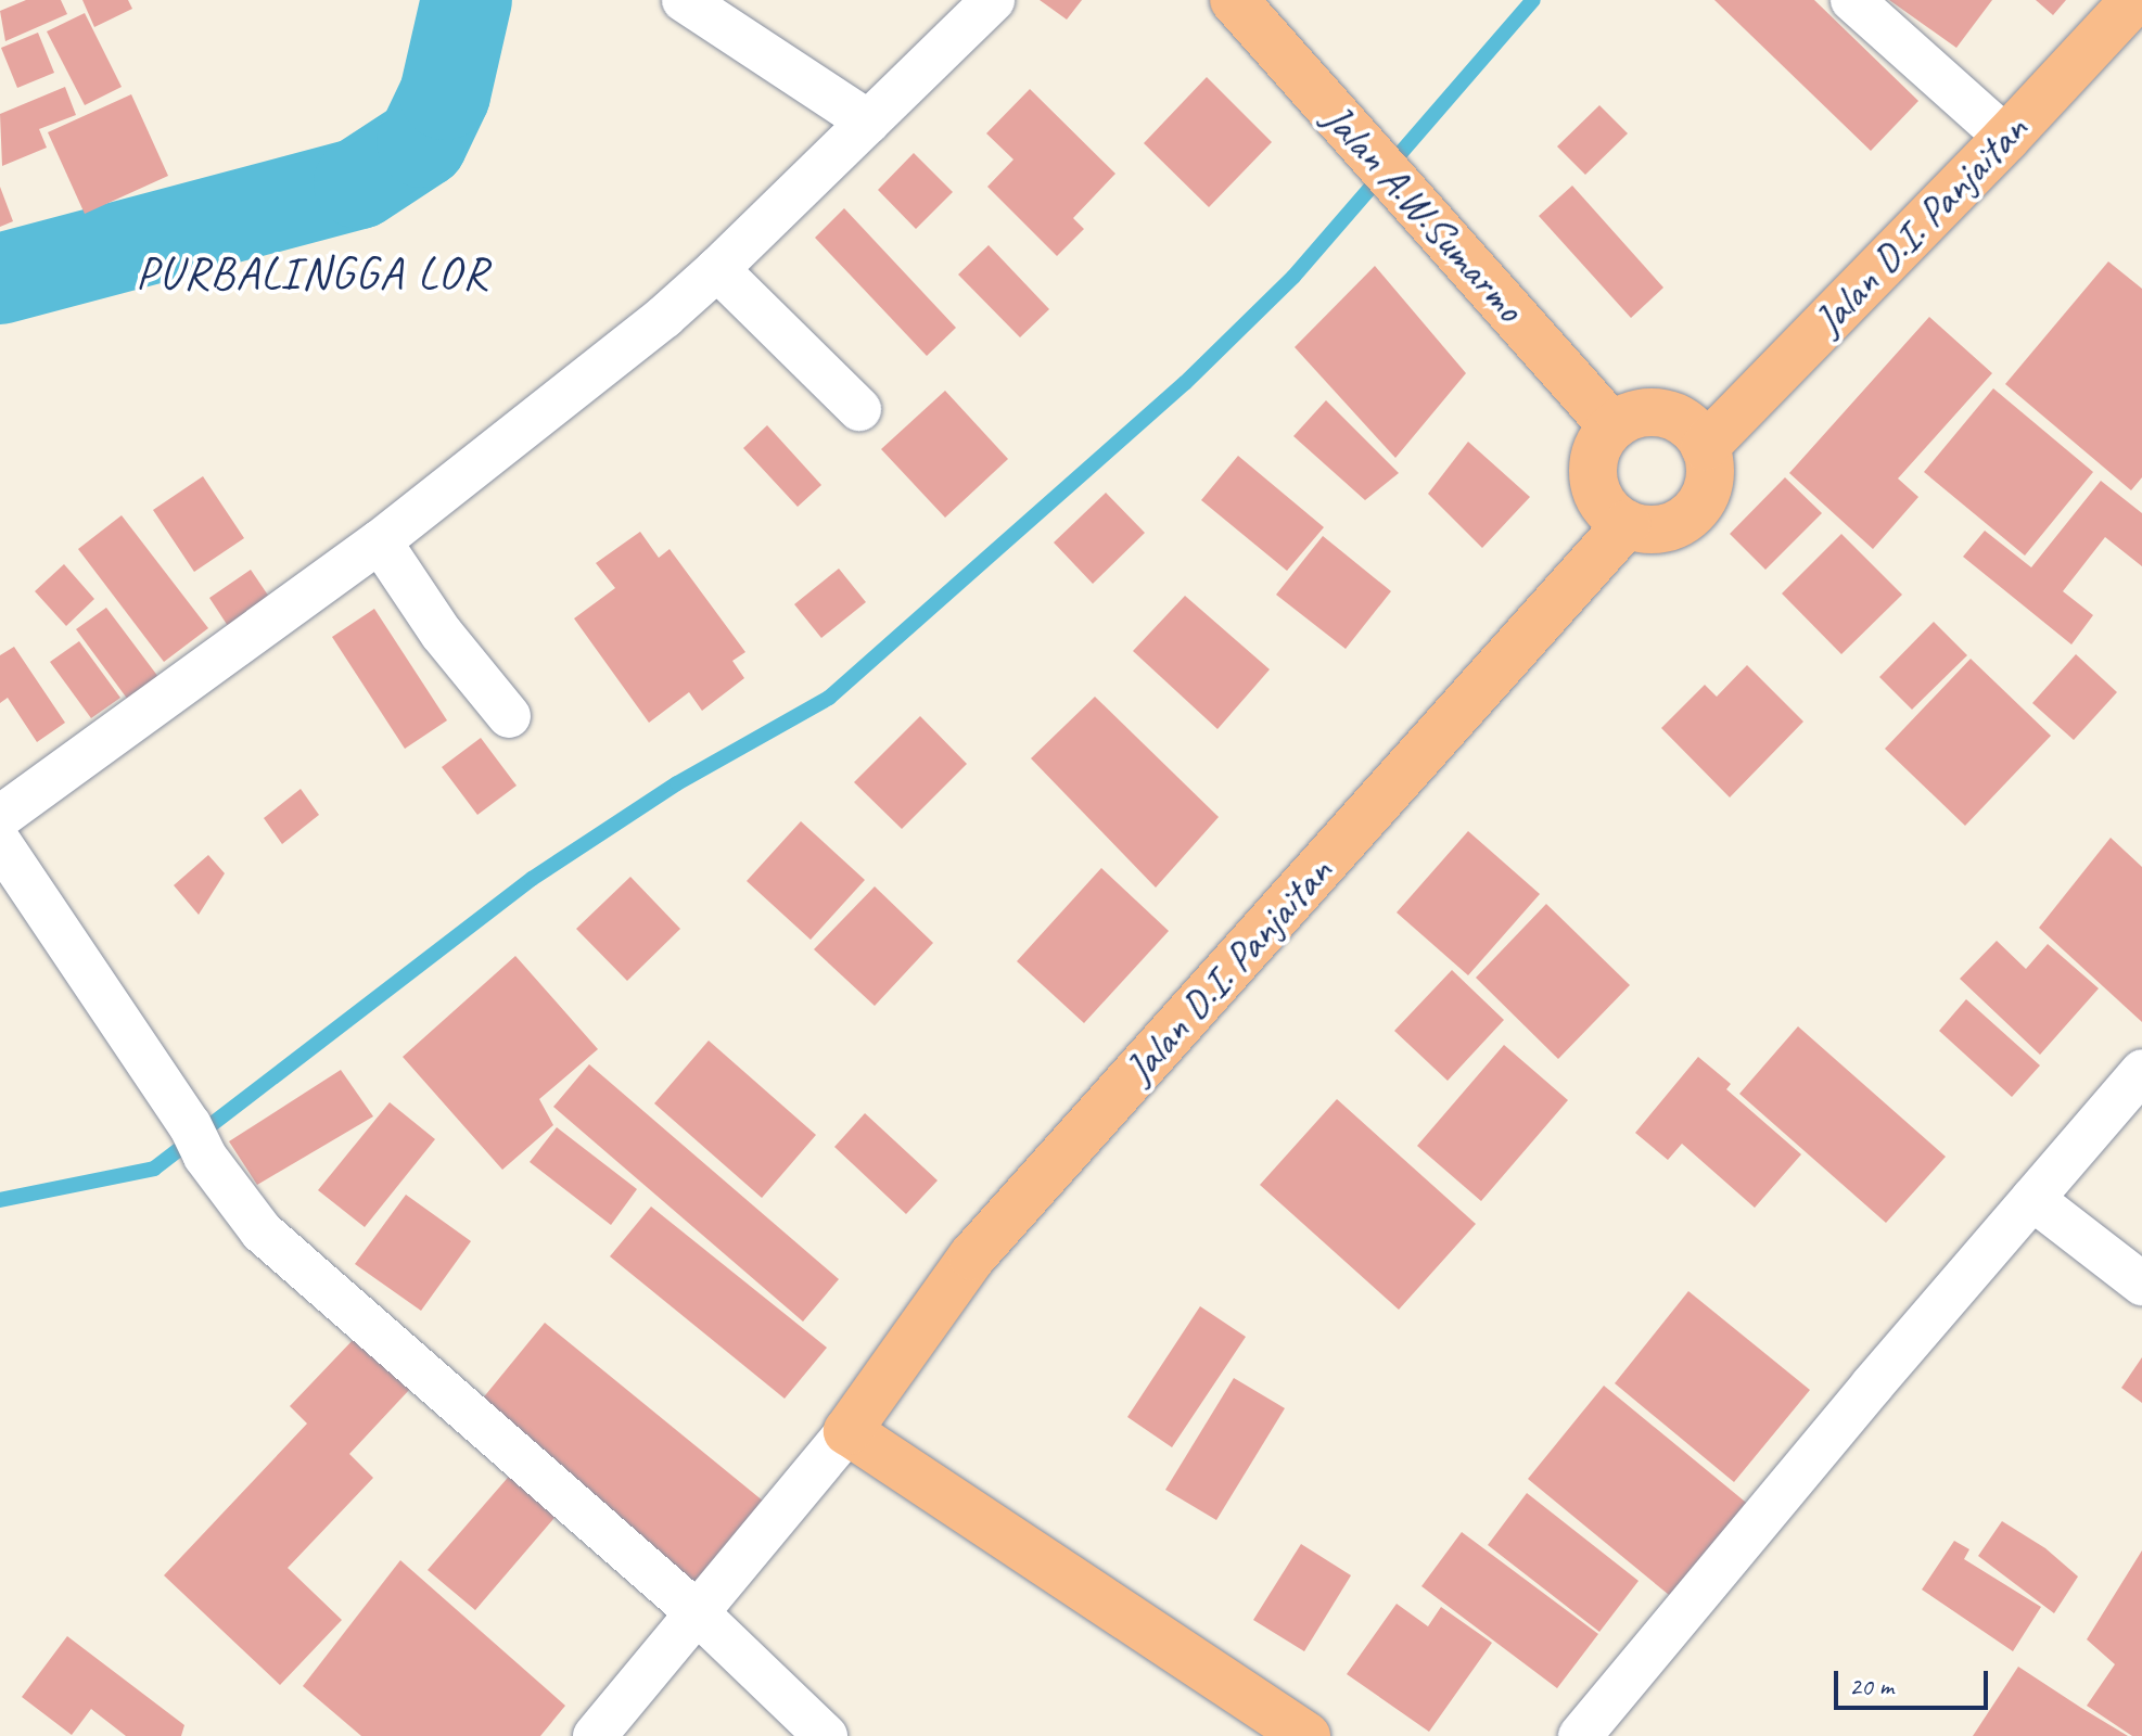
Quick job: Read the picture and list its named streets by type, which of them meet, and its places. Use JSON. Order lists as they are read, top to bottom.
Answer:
{
  "streets": {
    "main road": ["Jalan A.W.Sumarmo", "Jalan D.I. Panjaitan"]
  },
  "crossings": [
    ["Jalan A.W.Sumarmo", "Jalan D.I. Panjaitan"]
  ],
  "districts": ["PURBALINGGA LOR"],
  "scale_bar": "20 m"
}
